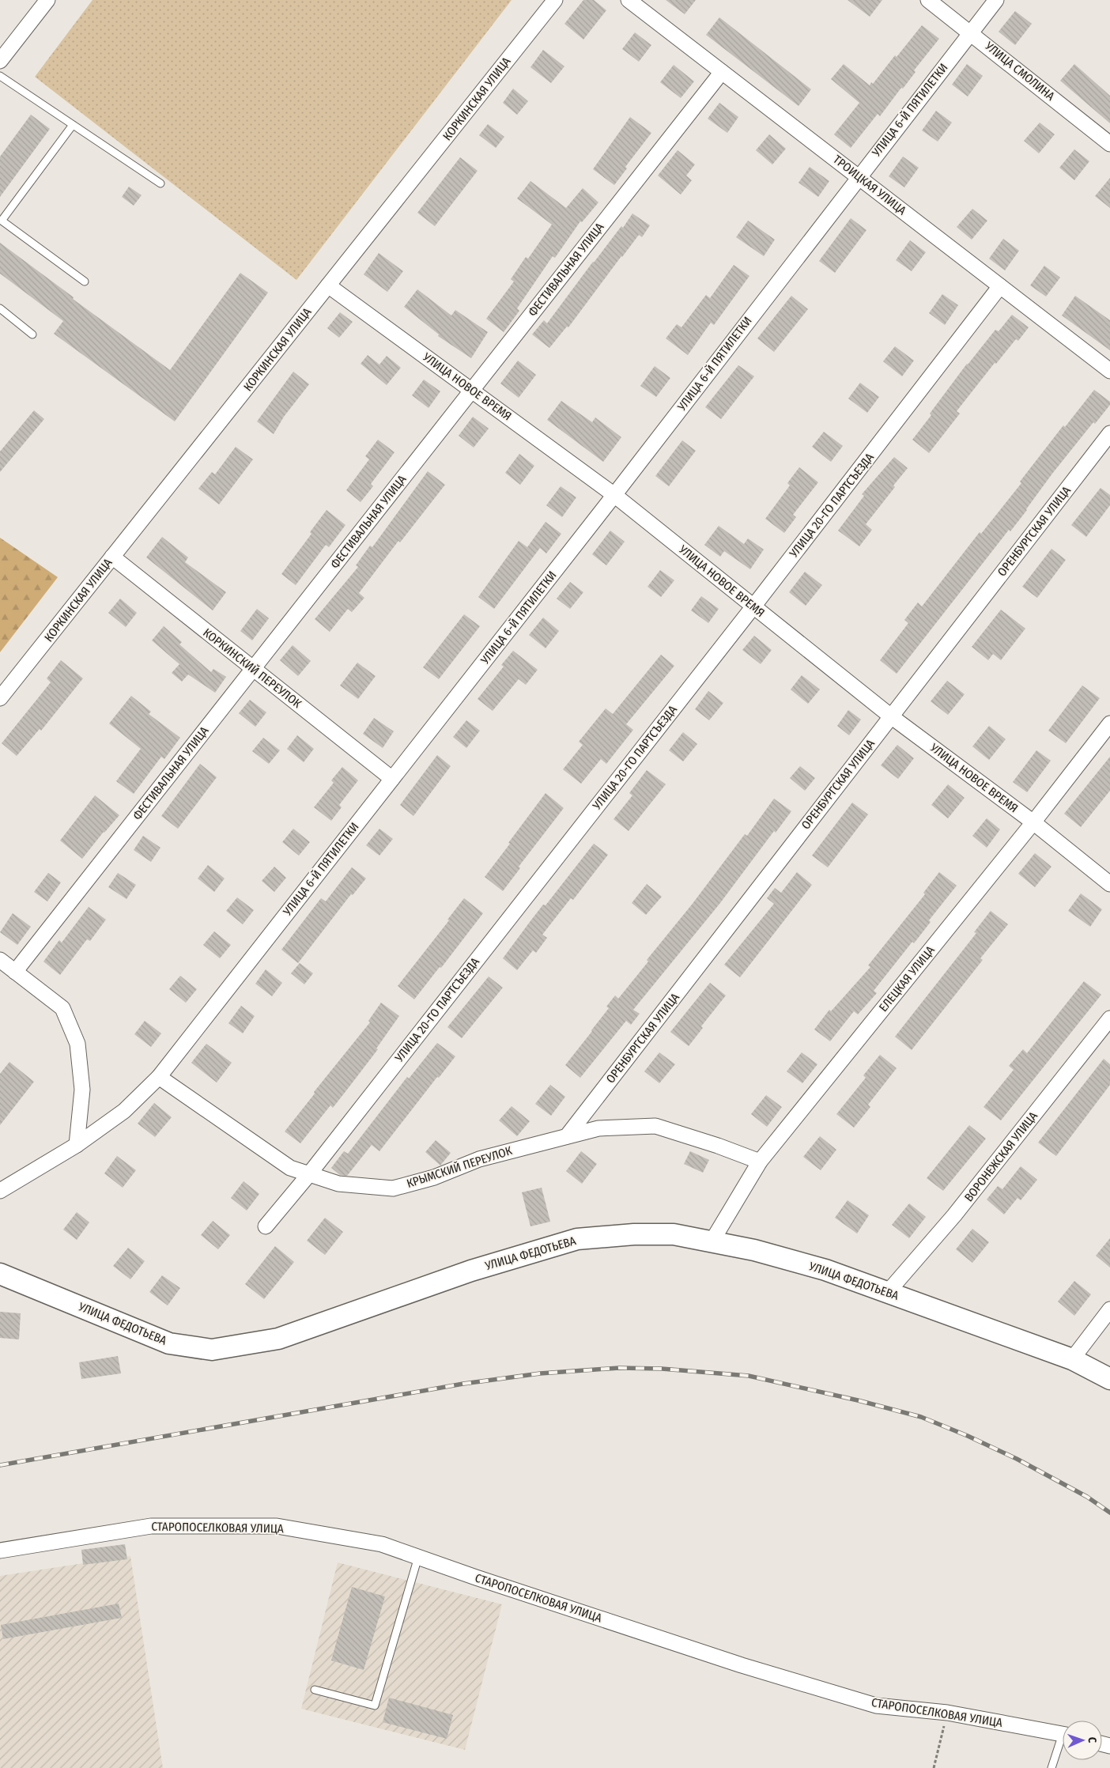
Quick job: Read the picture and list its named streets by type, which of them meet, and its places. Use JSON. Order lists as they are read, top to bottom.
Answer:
{
  "streets": {
    "main road": ["УЛИЦА ФЕДОТЬЕВА"],
    "street": [
      "УЛИЦА СМОЛИНА",
      "КОРКИНСКАЯ УЛИЦА",
      "УЛИЦА 6-Й ПЯТИЛЕТКИ",
      "ТРОИЦКАЯ УЛИЦА",
      "ФЕСТИВАЛЬНАЯ УЛИЦА",
      "УЛИЦА НОВОЕ ВРЕМЯ",
      "УЛИЦА 20-ГО ПАРТСЪЕЗДА",
      "ОРЕНБУРГСКАЯ УЛИЦА",
      "КОРКИНСКИЙ ПЕРЕУЛОК",
      "ЕЛЕЦКАЯ УЛИЦА",
      "ВОРОНЕЖСКАЯ УЛИЦА",
      "КРЫМСКИЙ ПЕРЕУЛОК",
      "СТАРОПОСЕЛКОВАЯ УЛИЦА"
    ]
  },
  "crossings": [
    ["УЛИЦА СМОЛИНА", "УЛИЦА 6-Й ПЯТИЛЕТКИ"],
    ["КОРКИНСКАЯ УЛИЦА", "УЛИЦА НОВОЕ ВРЕМЯ"],
    ["КОРКИНСКАЯ УЛИЦА", "КОРКИНСКИЙ ПЕРЕУЛОК"],
    ["УЛИЦА 6-Й ПЯТИЛЕТКИ", "ТРОИЦКАЯ УЛИЦА"],
    ["УЛИЦА 6-Й ПЯТИЛЕТКИ", "УЛИЦА НОВОЕ ВРЕМЯ"],
    ["УЛИЦА 6-Й ПЯТИЛЕТКИ", "КОРКИНСКИЙ ПЕРЕУЛОК"],
    ["УЛИЦА 6-Й ПЯТИЛЕТКИ", "КРЫМСКИЙ ПЕРЕУЛОК"],
    ["ТРОИЦКАЯ УЛИЦА", "ФЕСТИВАЛЬНАЯ УЛИЦА"],
    ["ТРОИЦКАЯ УЛИЦА", "УЛИЦА 20-ГО ПАРТСЪЕЗДА"],
    ["ФЕСТИВАЛЬНАЯ УЛИЦА", "УЛИЦА НОВОЕ ВРЕМЯ"],
    ["ФЕСТИВАЛЬНАЯ УЛИЦА", "КОРКИНСКИЙ ПЕРЕУЛОК"],
    ["УЛИЦА НОВОЕ ВРЕМЯ", "УЛИЦА 20-ГО ПАРТСЪЕЗДА"],
    ["УЛИЦА НОВОЕ ВРЕМЯ", "ОРЕНБУРГСКАЯ УЛИЦА"],
    ["УЛИЦА НОВОЕ ВРЕМЯ", "ЕЛЕЦКАЯ УЛИЦА"],
    ["УЛИЦА 20-ГО ПАРТСЪЕЗДА", "КРЫМСКИЙ ПЕРЕУЛОК"],
    ["ОРЕНБУРГСКАЯ УЛИЦА", "КРЫМСКИЙ ПЕРЕУЛОК"],
    ["ЕЛЕЦКАЯ УЛИЦА", "КРЫМСКИЙ ПЕРЕУЛОК"],
    ["ЕЛЕЦКАЯ УЛИЦА", "УЛИЦА ФЕДОТЬЕВА"],
    ["ВОРОНЕЖСКАЯ УЛИЦА", "УЛИЦА ФЕДОТЬЕВА"]
  ],
  "north": "right"
}
